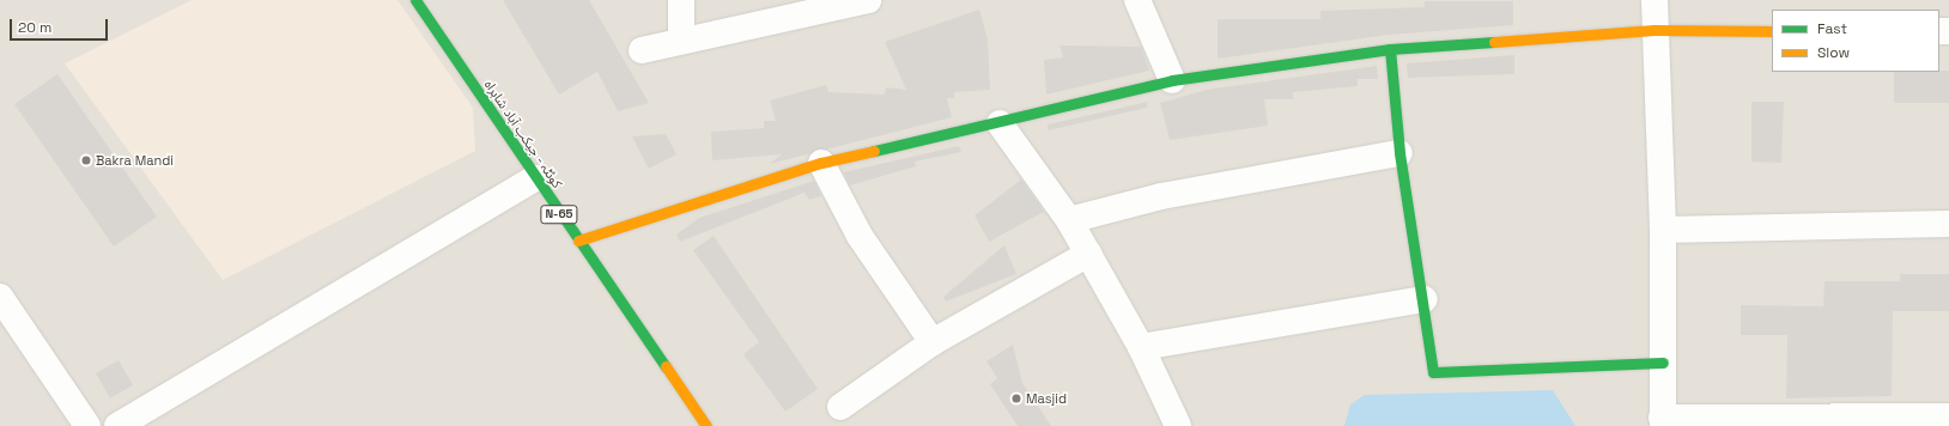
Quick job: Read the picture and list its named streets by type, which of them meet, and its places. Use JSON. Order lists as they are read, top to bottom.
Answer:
{
  "streets": {
    "main road": ["کوئٹہ - جیکب آباد شاہراہ", "N-65"]
  },
  "places": ["Bakra Mandi", "Masjid"],
  "legend": ["Fast", "Slow"],
  "scale_bar": "20 m"
}
